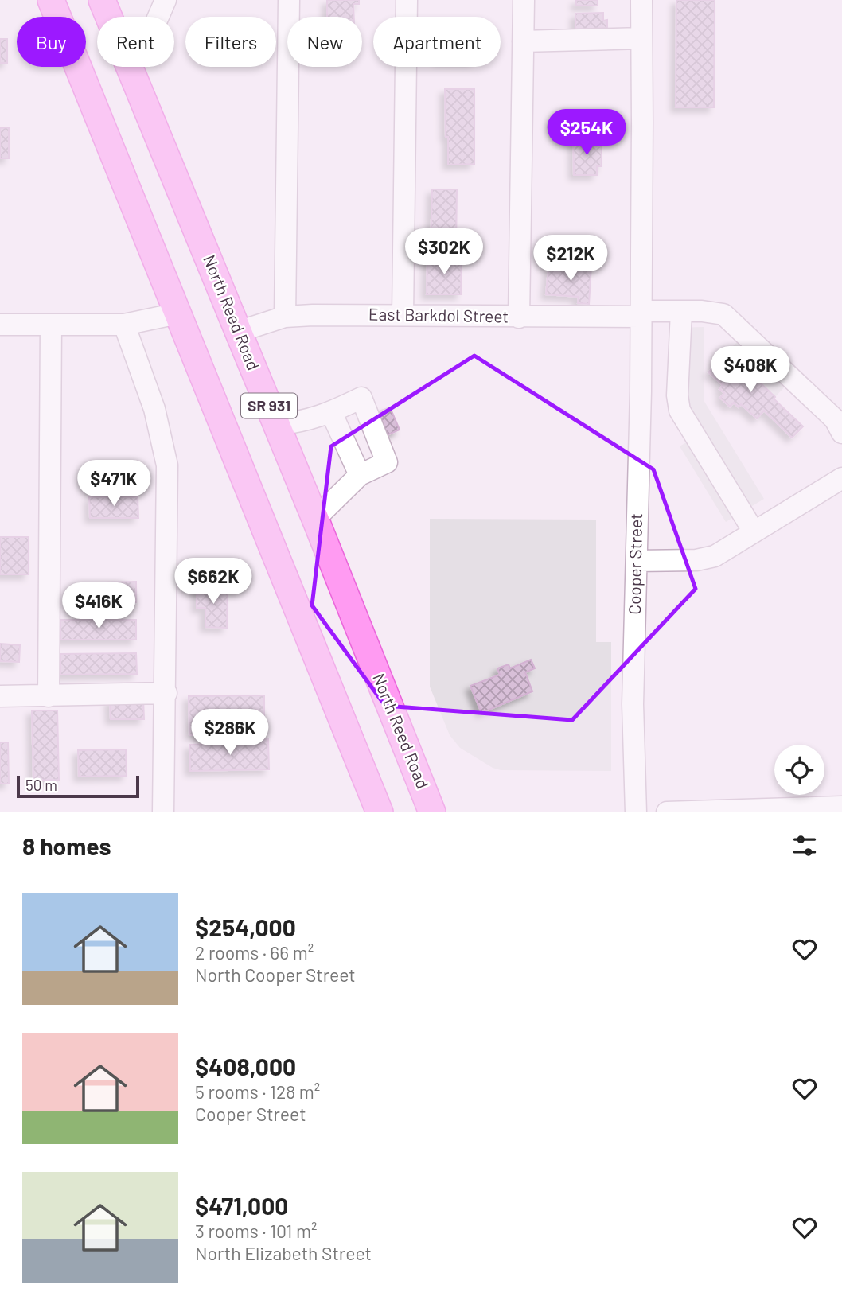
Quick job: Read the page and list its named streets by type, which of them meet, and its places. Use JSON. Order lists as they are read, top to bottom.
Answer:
{
  "streets": {
    "main road": ["North Reed Road", "SR 931"],
    "street": ["East Barkdol Street", "Cooper Street"]
  },
  "crossings": [
    ["North Reed Road", "East Barkdol Street"],
    ["East Barkdol Street", "Cooper Street"]
  ],
  "scale_bar": "50 m",
  "page": {
    "chip": [
      "Buy",
      "Rent",
      "Filters",
      "New",
      "Apartment"
    ],
    "price": [
      "$254K",
      "$302K",
      "$212K",
      "$408K",
      "$471K",
      "$662K",
      "$416K",
      "$286K"
    ],
    "scale": "50 m",
    "heading": "8 homes",
    "list": [
      {
        "name": "$254,000",
        "note": "2 rooms · 66 m² · North Cooper Street"
      },
      {
        "name": "$408,000",
        "note": "5 rooms · 128 m² · Cooper Street"
      },
      {
        "name": "$471,000",
        "note": "3 rooms · 101 m² · North Elizabeth Street"
      }
    ]
  }
}
